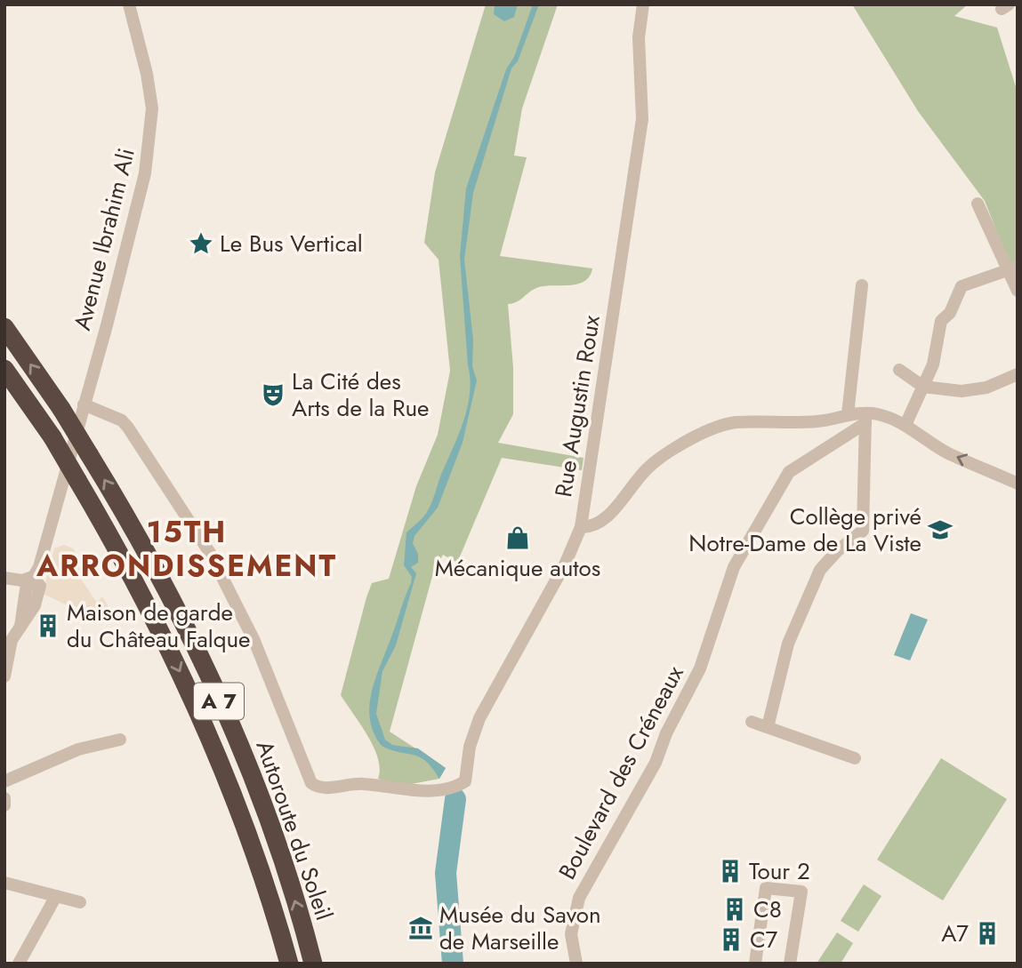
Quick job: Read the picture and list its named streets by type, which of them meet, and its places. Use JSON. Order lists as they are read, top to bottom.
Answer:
{
  "streets": {
    "highway": ["A 7", "Autoroute du Soleil"],
    "street": ["Avenue Ibrahim Ali", "Rue Augustin Roux", "Boulevard des Créneaux"]
  },
  "crossings": [
    ["Avenue Ibrahim Ali", "Rue Augustin Roux"],
    ["Avenue Ibrahim Ali", "Autoroute du Soleil"]
  ],
  "districts": ["15TH ARRONDISSEMENT"],
  "places": {
    "place": ["Le Bus Vertical"],
    "theatre": ["La Cité des Arts de la Rue"],
    "school or university": ["Collège privé Notre-Dame de La Viste"],
    "shop": ["Mécanique autos"],
    "building": [
      "Maison de garde du Château Falque",
      "Tour 2",
      "C8",
      "A7",
      "C7"
    ],
    "museum": ["Musée du Savon de Marseille"]
  }
}
